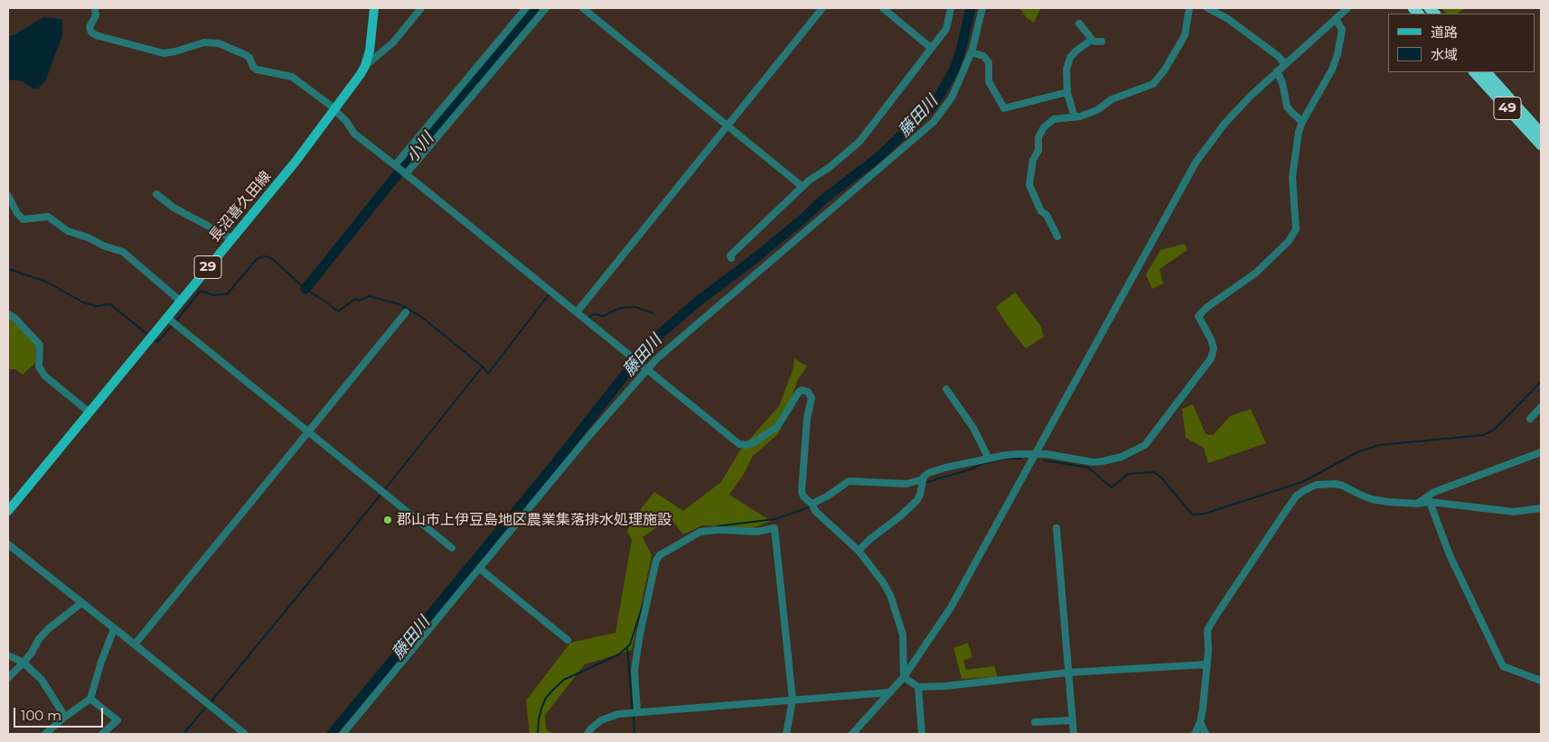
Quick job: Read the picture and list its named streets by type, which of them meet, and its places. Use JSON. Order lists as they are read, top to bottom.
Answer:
{
  "streets": {
    "highway": ["49"],
    "main road": ["長沼喜久田線", "29"]
  },
  "water": ["藤田川", "小川"],
  "places": ["郡山市上伊豆島地区農業集落排水処理施設"],
  "legend": ["道路", "水域"],
  "scale_bar": "100 m"
}
